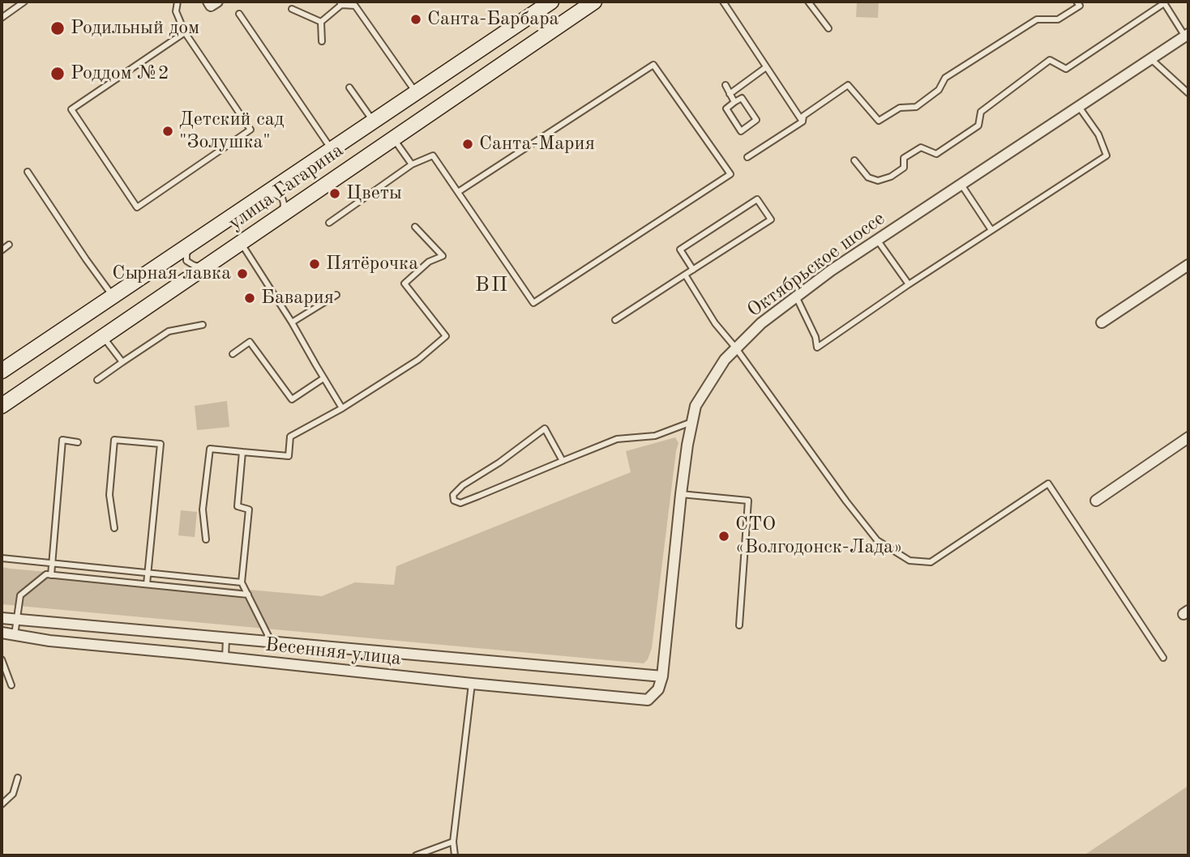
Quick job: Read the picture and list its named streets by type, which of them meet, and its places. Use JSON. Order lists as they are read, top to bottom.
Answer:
{
  "streets": {
    "street": ["улица Гагарина", "Октябрьское шоссе", "Весенняя улица"]
  },
  "crossings": [
    ["Октябрьское шоссе", "Весенняя улица"]
  ],
  "districts": ["ВП"],
  "places": [
    "Санта-Барбара",
    "Родильный дом",
    "Роддом №2",
    "Детский сад \"Золушка\"",
    "Санта-Мария",
    "Цветы",
    "Пятёрочка",
    "Сырная лавка",
    "Бавария",
    "СТО «Волгодонск-Лада»"
  ]
}
